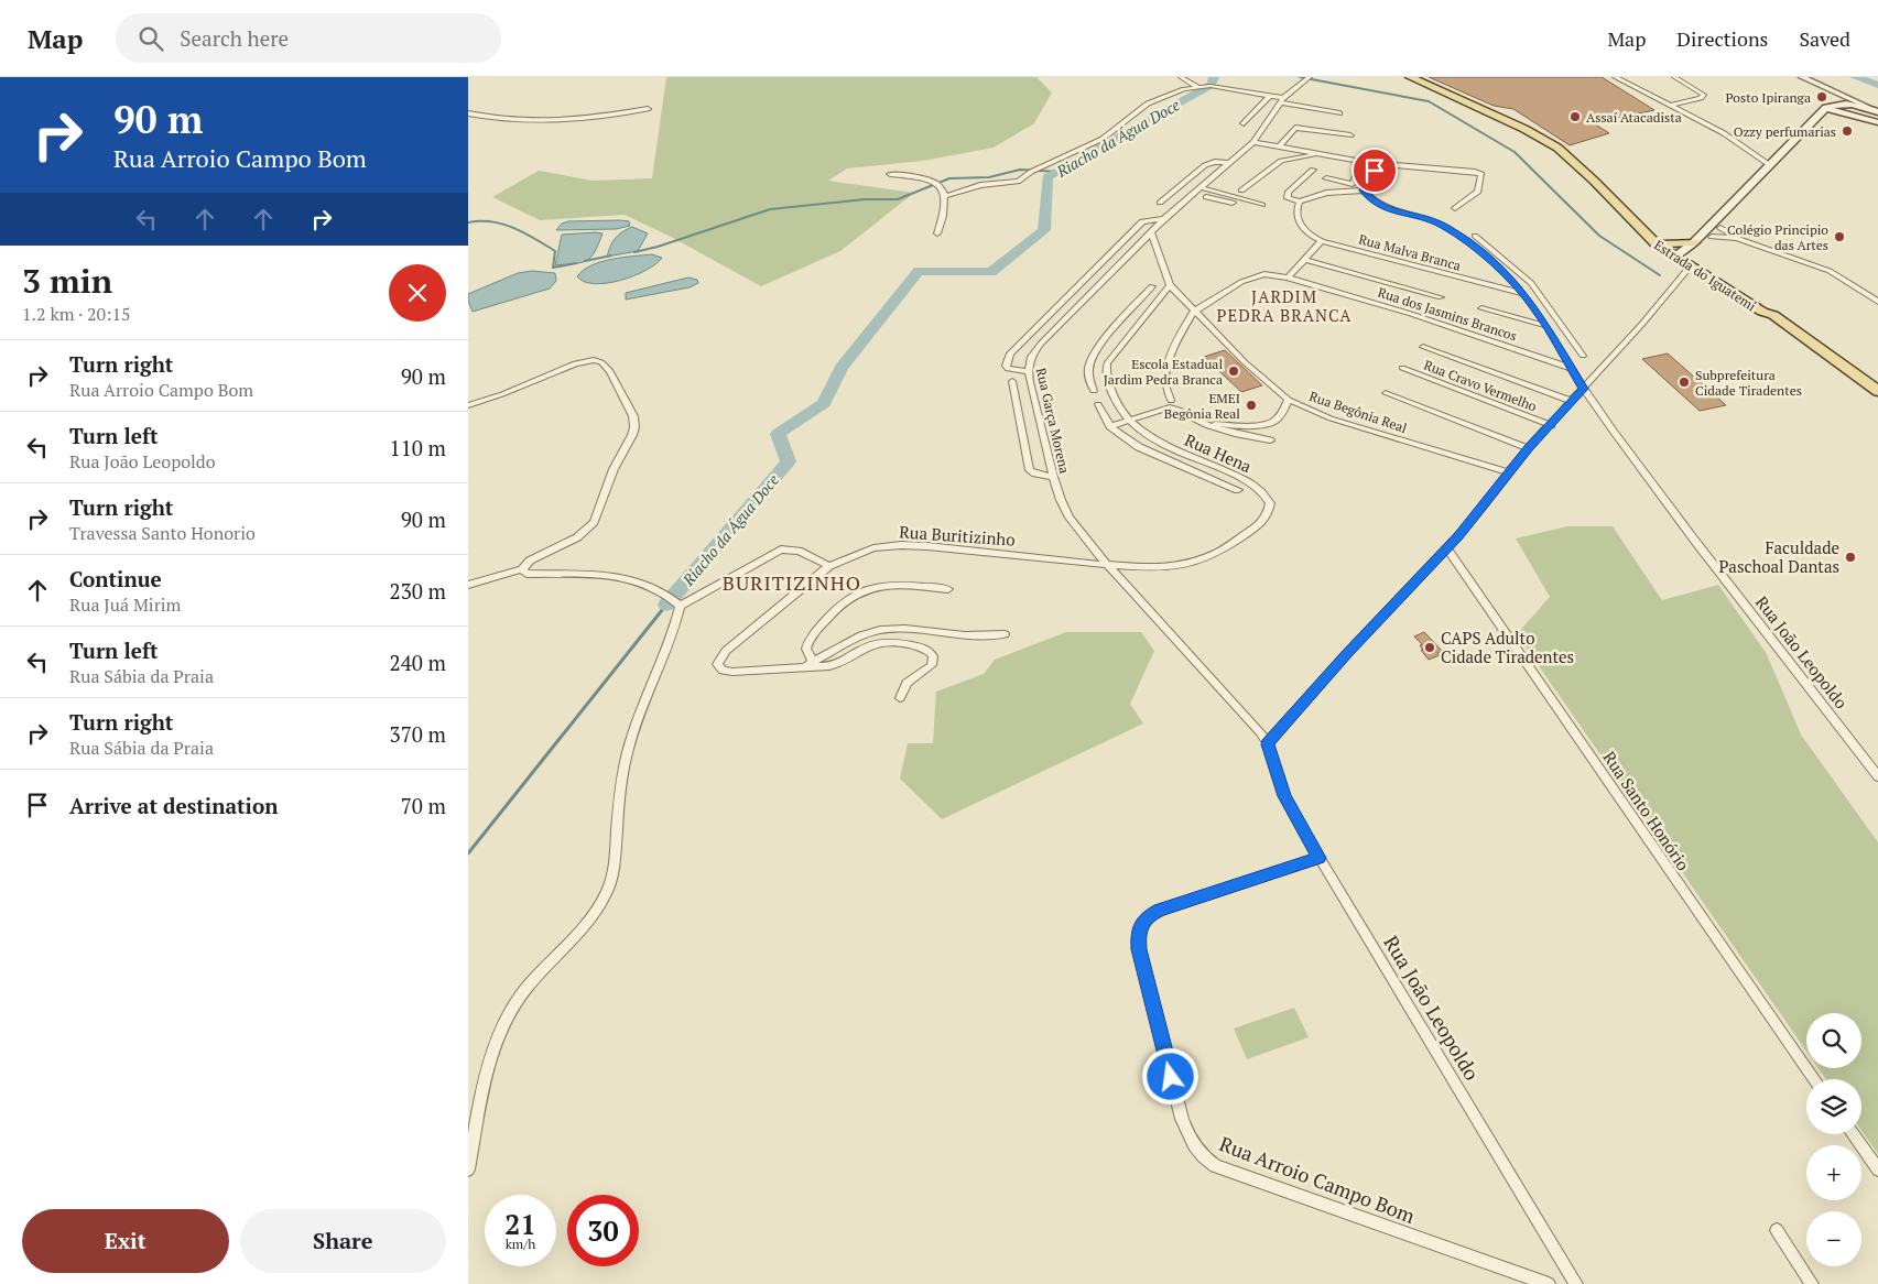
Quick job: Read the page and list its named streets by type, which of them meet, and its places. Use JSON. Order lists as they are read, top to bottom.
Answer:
{
  "streets": {
    "main road": ["Estrada do Iguatemi"],
    "street": [
      "Rua Malva Branca",
      "Rua dos Jasmins Brancos",
      "Rua Cravo Vermelho",
      "Rua Begônia Real",
      "Rua Garça Morena",
      "Rua Hena",
      "Rua Buritizinho",
      "Rua João Leopoldo",
      "Rua Santo Honório",
      "Rua Arroio Campo Bom"
    ]
  },
  "crossings": [
    ["Rua Malva Branca", "Rua João Leopoldo"],
    ["Rua dos Jasmins Brancos", "Rua Begônia Real"],
    ["Rua dos Jasmins Brancos", "Rua João Leopoldo"],
    ["Rua Begônia Real", "Rua Garça Morena"],
    ["Rua Begônia Real", "Rua Hena"],
    ["Rua Garça Morena", "Rua Hena"],
    ["Rua Garça Morena", "Rua Buritizinho"],
    ["Rua Garça Morena", "Rua João Leopoldo"],
    ["Rua Hena", "Rua Buritizinho"],
    ["Rua João Leopoldo", "Rua Arroio Campo Bom"]
  ],
  "districts": ["JARDIM PEDRA BRANCA", "BURITIZINHO"],
  "water": ["Riacho da Água Doce"],
  "places": [
    "Posto Ipiranga",
    "Assaí Atacadista",
    "Ozzy perfumarias",
    "Colégio Principio das Artes",
    "Escola Estadual Jardim Pedra Branca",
    "Subprefeitura Cidade Tiradentes",
    "EMEI Begônia Real",
    "Faculdade Paschoal Dantas",
    "CAPS Adulto Cidade Tiradentes"
  ],
  "page": {
    "header": "Map",
    "search": "Search here",
    "nav": ["Map", "Directions", "Saved"],
    "turn": ["90 m", "Rua Arroio Campo Bom"],
    "heading": ["3 min", "1.2 km · 20:15"],
    "list": [
      {
        "name": "Turn right",
        "note": "Rua Arroio Campo Bom",
        "value": "90 m"
      },
      {
        "name": "Turn left",
        "note": "Rua João Leopoldo",
        "value": "110 m"
      },
      {
        "name": "Turn right",
        "note": "Travessa Santo Honorio",
        "value": "90 m"
      },
      {
        "name": "Continue",
        "note": "Rua Juá Mirim",
        "value": "230 m"
      },
      {
        "name": "Turn left",
        "note": "Rua Sábia da Praia",
        "value": "240 m"
      },
      {
        "name": "Turn right",
        "note": "Rua Sábia da Praia",
        "value": "370 m"
      },
      {
        "name": "Arrive at destination",
        "value": "70 m"
      }
    ],
    "map_buttons": ["+", "−"],
    "speed": "21 km/h",
    "limit": "30",
    "buttons": ["Exit", "Share"]
  }
}
